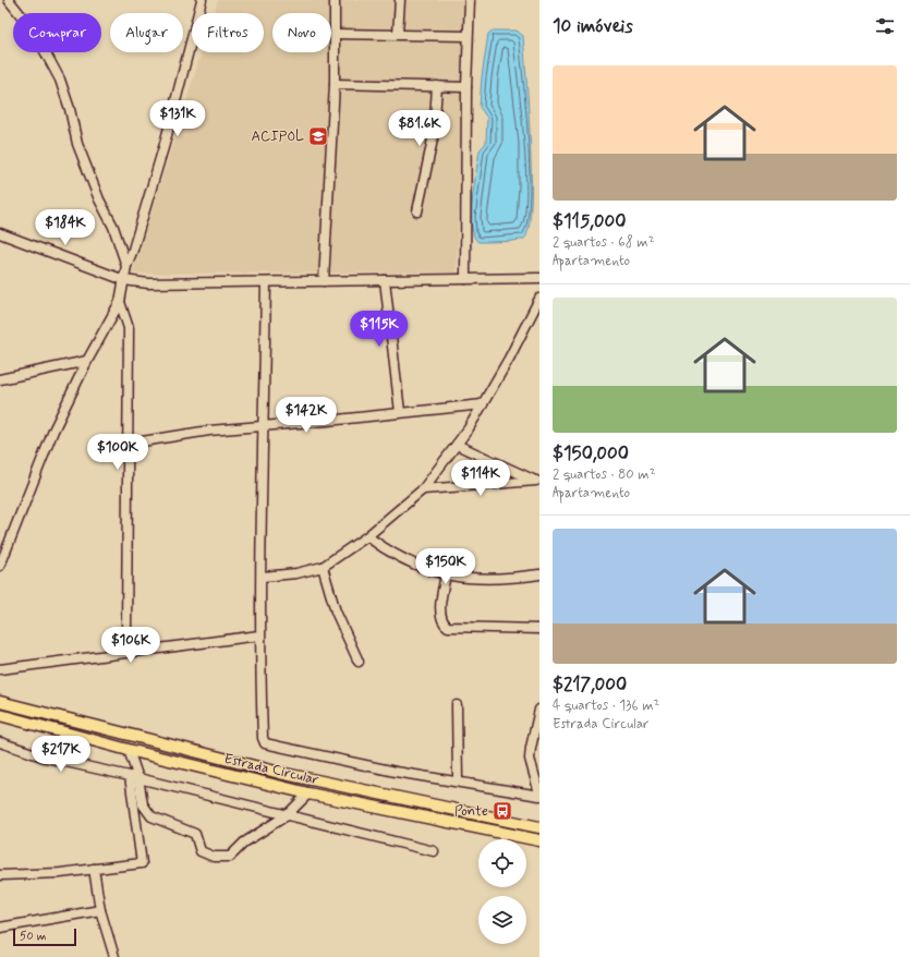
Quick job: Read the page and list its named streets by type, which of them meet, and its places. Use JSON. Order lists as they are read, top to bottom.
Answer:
{
  "streets": {
    "main road": ["Estrada Circular"]
  },
  "places": {
    "school or university": ["ACIPOL"],
    "bus stop": ["Ponte"]
  },
  "scale_bar": "50 m",
  "page": {
    "heading": "10 imóveis",
    "chip": [
      "Comprar",
      "Alugar",
      "Filtros",
      "Novo"
    ],
    "list": [
      {
        "name": "$115,000",
        "note": "2 quartos · 68 m² · Apartamento"
      },
      {
        "name": "$150,000",
        "note": "2 quartos · 80 m² · Apartamento"
      },
      {
        "name": "$217,000",
        "note": "4 quartos · 136 m² · Estrada Circular"
      }
    ],
    "price": [
      "$131K",
      "$81.6K",
      "$184K",
      "$115K",
      "$142K",
      "$100K",
      "$114K",
      "$150K",
      "$106K",
      "$217K"
    ],
    "scale": "50 m"
  }
}
